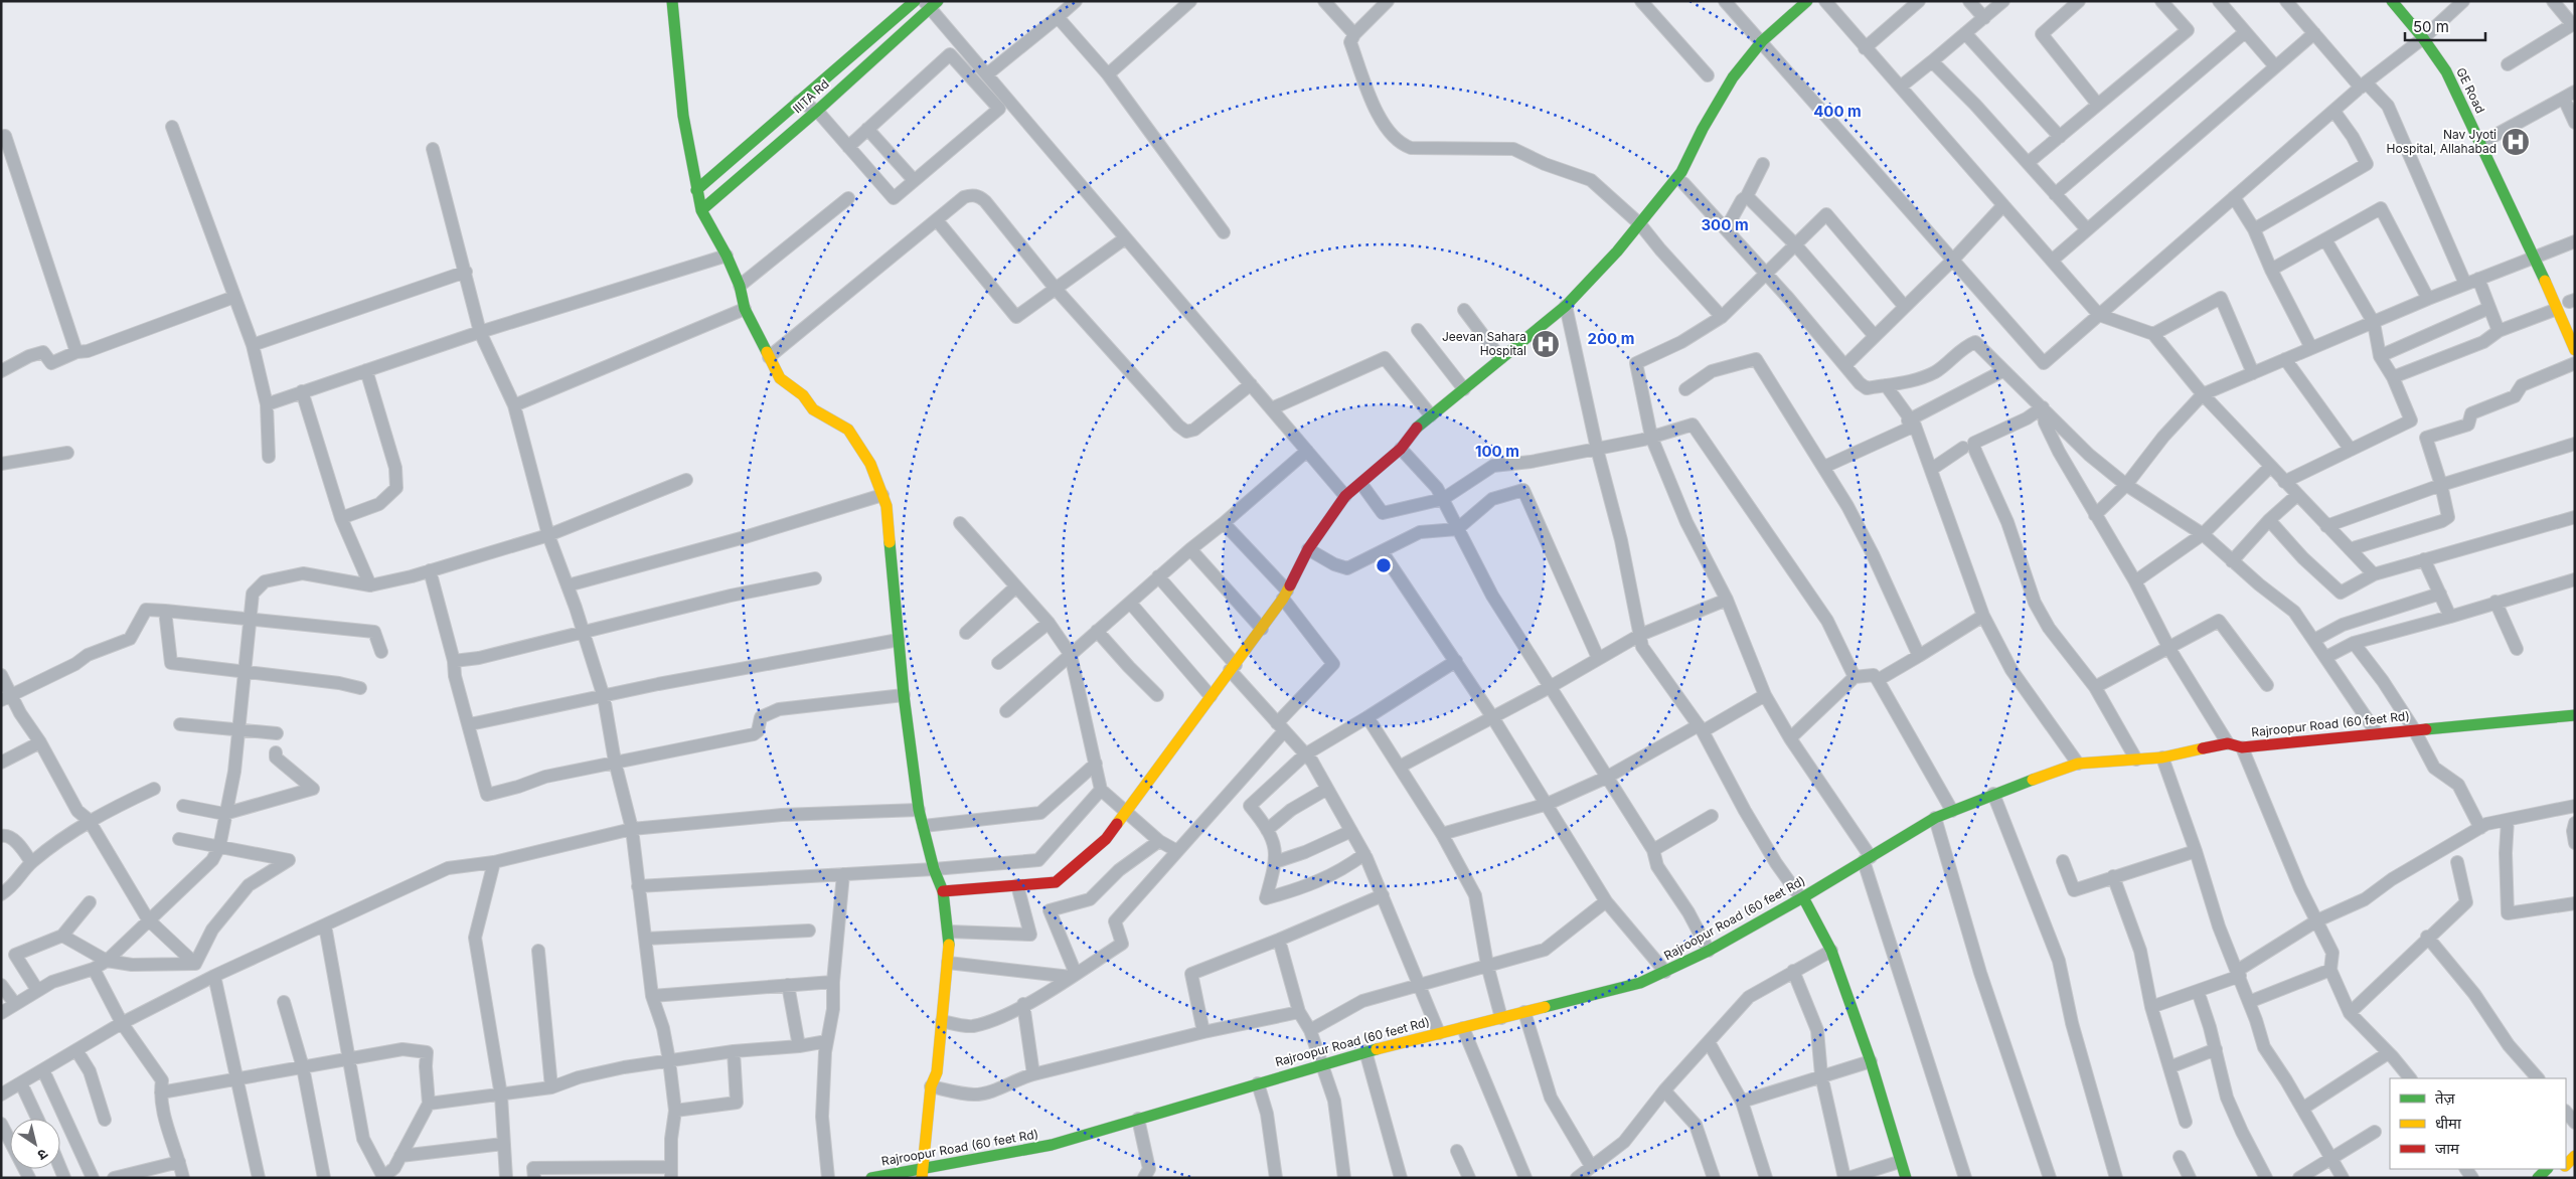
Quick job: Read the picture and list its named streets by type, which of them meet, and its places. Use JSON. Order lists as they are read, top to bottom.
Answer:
{
  "streets": {
    "street": ["GE Road", "IIITA Rd", "Rajroopur Road (60 feet Rd)"]
  },
  "places": {
    "hospital": ["Nav Jyoti Hospital, Allahabad", "Jeevan Sahara Hospital"]
  },
  "legend": ["तेज़", "धीमा", "जाम"],
  "scale_bar": "50 m",
  "north": "bottom right",
  "rings": [
    "400 m",
    "300 m",
    "200 m",
    "100 m"
  ]
}
